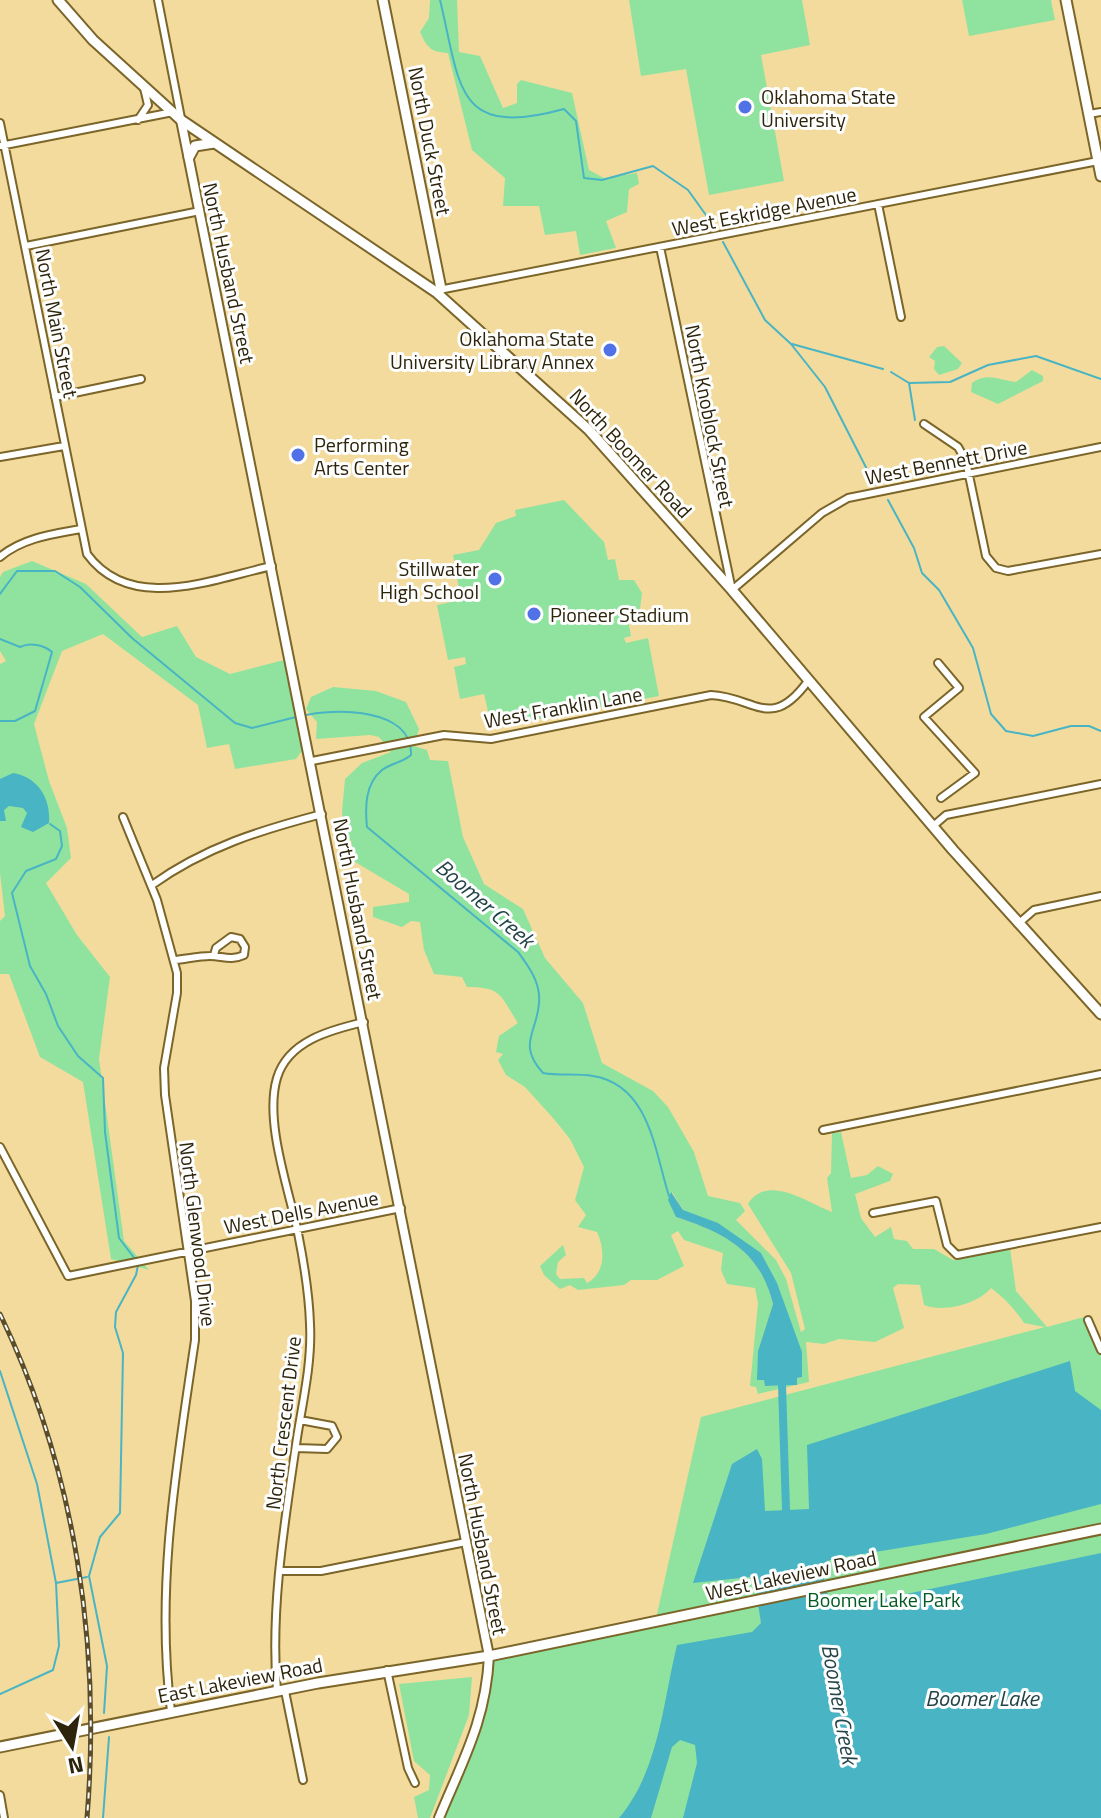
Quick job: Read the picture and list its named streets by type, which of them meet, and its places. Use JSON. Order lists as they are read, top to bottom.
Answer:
{
  "streets": {
    "main road": [
      "North Duck Street",
      "North Boomer Road",
      "West Lakeview Road",
      "East Lakeview Road"
    ],
    "street": [
      "West Eskridge Avenue",
      "North Husband Street",
      "North Main Street",
      "North Knoblock Street",
      "West Bennett Drive",
      "West Franklin Lane",
      "West Dells Avenue",
      "North Glenwood Drive",
      "North Crescent Drive"
    ]
  },
  "crossings": [
    ["North Duck Street", "West Eskridge Avenue"],
    ["North Duck Street", "North Boomer Road"],
    ["West Eskridge Avenue", "North Knoblock Street"],
    ["West Eskridge Avenue", "North Boomer Road"],
    ["North Husband Street", "North Main Street"],
    ["North Husband Street", "North Boomer Road"],
    ["North Husband Street", "West Franklin Lane"],
    ["North Husband Street", "West Dells Avenue"],
    ["North Husband Street", "North Crescent Drive"],
    ["North Husband Street", "West Lakeview Road"],
    ["North Husband Street", "East Lakeview Road"],
    ["North Knoblock Street", "North Boomer Road"],
    ["North Knoblock Street", "West Bennett Drive"],
    ["North Boomer Road", "West Bennett Drive"],
    ["North Boomer Road", "West Franklin Lane"],
    ["West Dells Avenue", "North Glenwood Drive"],
    ["West Dells Avenue", "North Crescent Drive"],
    ["North Glenwood Drive", "East Lakeview Road"],
    ["North Crescent Drive", "East Lakeview Road"],
    ["West Lakeview Road", "East Lakeview Road"]
  ],
  "water": ["Boomer Creek", "Boomer Lake"],
  "parks": ["Boomer Lake Park"],
  "places": [
    "Oklahoma State University",
    "Oklahoma State University Library Annex",
    "Performing Arts Center",
    "Stillwater High School",
    "Pioneer Stadium"
  ],
  "north": "bottom"
}
